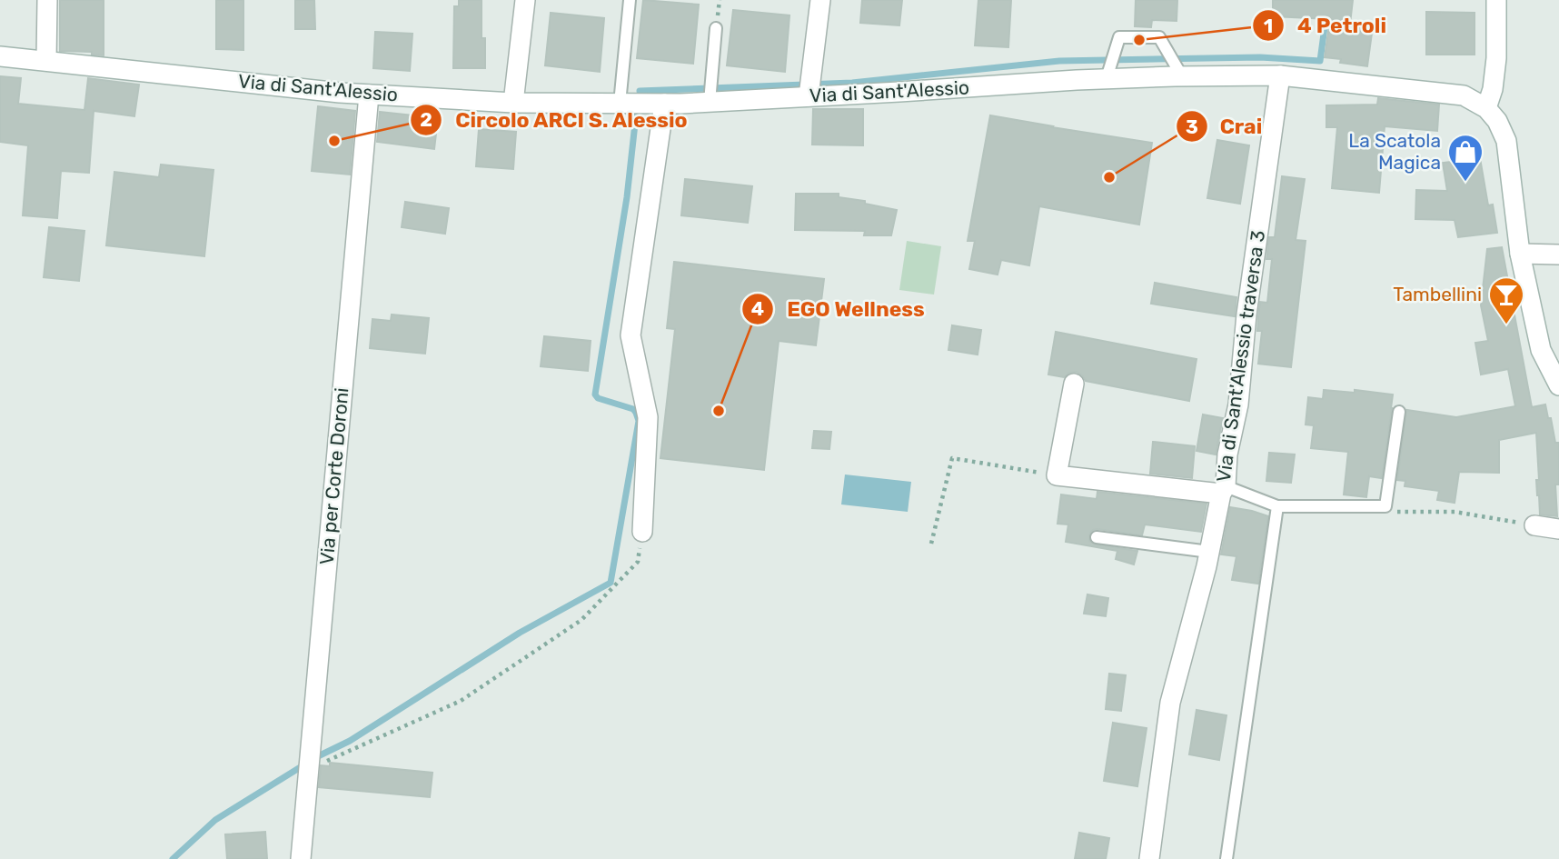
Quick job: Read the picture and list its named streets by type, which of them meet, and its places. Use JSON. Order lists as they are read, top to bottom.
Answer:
{
  "streets": {
    "street": ["Via di Sant'Alessio", "Via di Sant'Alessio traversa 3", "Via per Corte Doroni"]
  },
  "crossings": [
    ["Via di Sant'Alessio", "Via di Sant'Alessio traversa 3"],
    ["Via di Sant'Alessio", "Via per Corte Doroni"]
  ],
  "places": {
    "other": [
      "4 Petroli",
      "Circolo ARCI S. Alessio",
      "Crai",
      "EGO Wellness"
    ],
    "shop": ["La Scatola Magica"],
    "bar": ["Tambellini"]
  }
}
